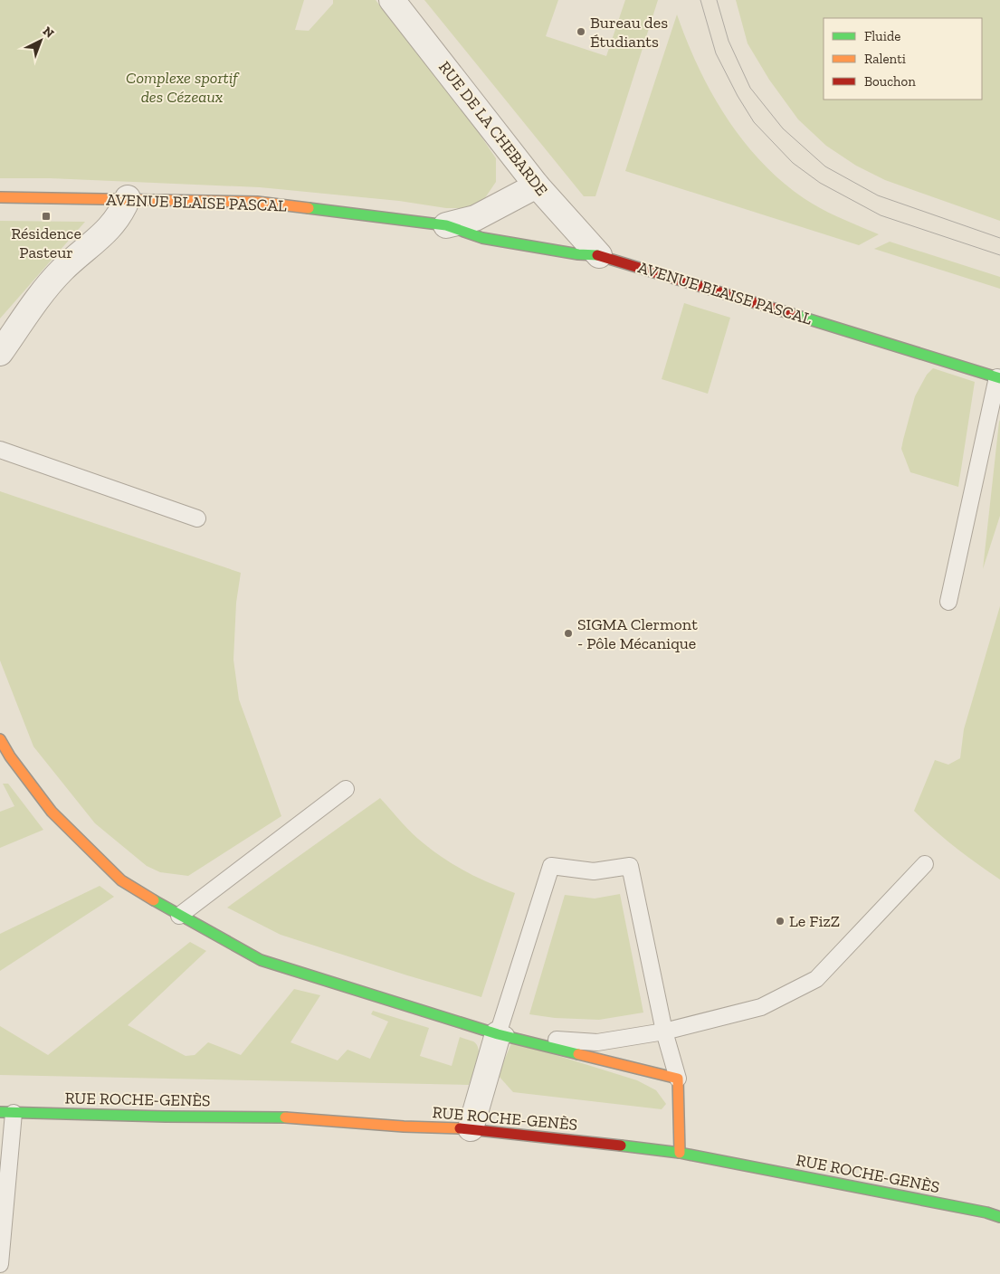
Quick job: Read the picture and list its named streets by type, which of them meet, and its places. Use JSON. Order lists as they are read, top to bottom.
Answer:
{
  "streets": {
    "street": ["RUE DE LA CHEBARDE", "AVENUE BLAISE PASCAL", "RUE ROCHE-GENÈS"]
  },
  "crossings": [
    ["RUE DE LA CHEBARDE", "AVENUE BLAISE PASCAL"]
  ],
  "parks": ["Complexe sportif des Cézeaux"],
  "places": {
    "other": ["Bureau des Étudiants", "SIGMA Clermont - Pôle Mécanique", "Le FizZ"],
    "transit": ["Résidence Pasteur"]
  },
  "legend": ["Fluide", "Ralenti", "Bouchon"],
  "north": "top right"
}
